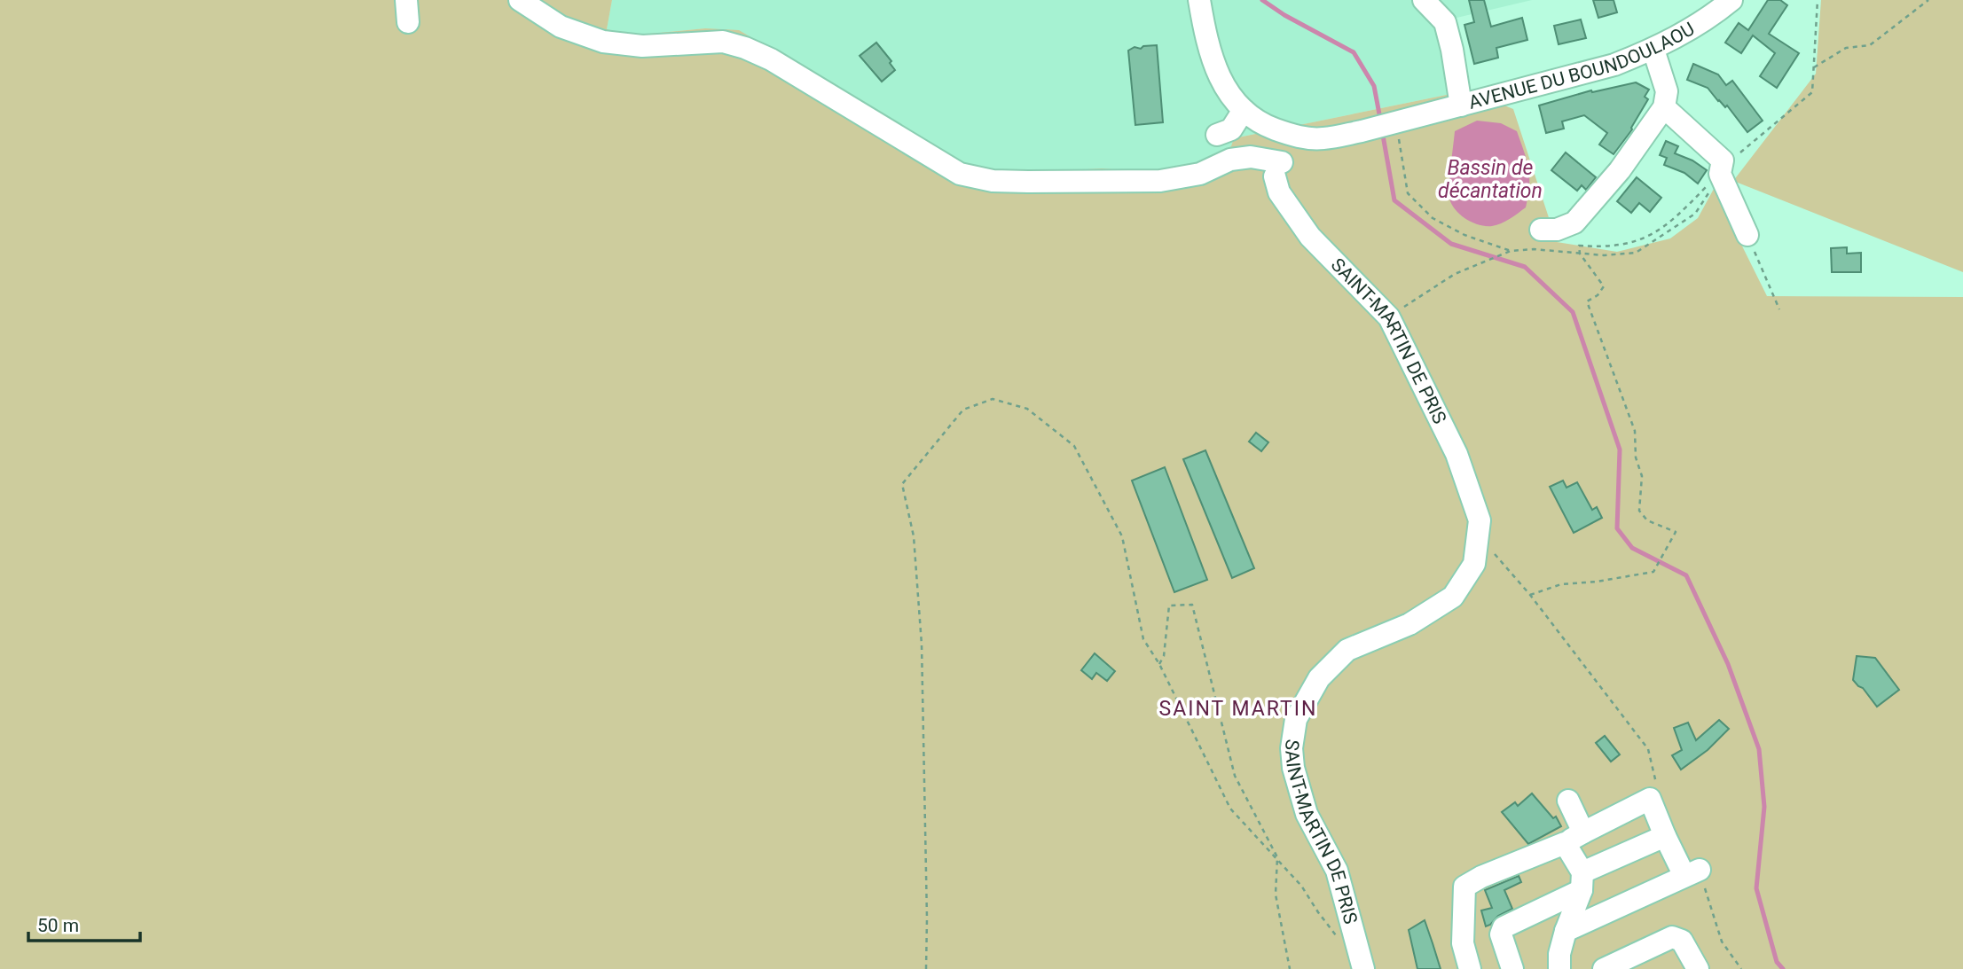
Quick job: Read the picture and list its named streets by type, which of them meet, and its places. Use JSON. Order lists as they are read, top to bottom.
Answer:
{
  "streets": {
    "street": ["AVENUE DU BOUNDOULAOU", "SAINT-MARTIN DE PRIS"]
  },
  "districts": ["SAINT MARTIN"],
  "water": ["Bassin de décantation"],
  "scale_bar": "50 m"
}
